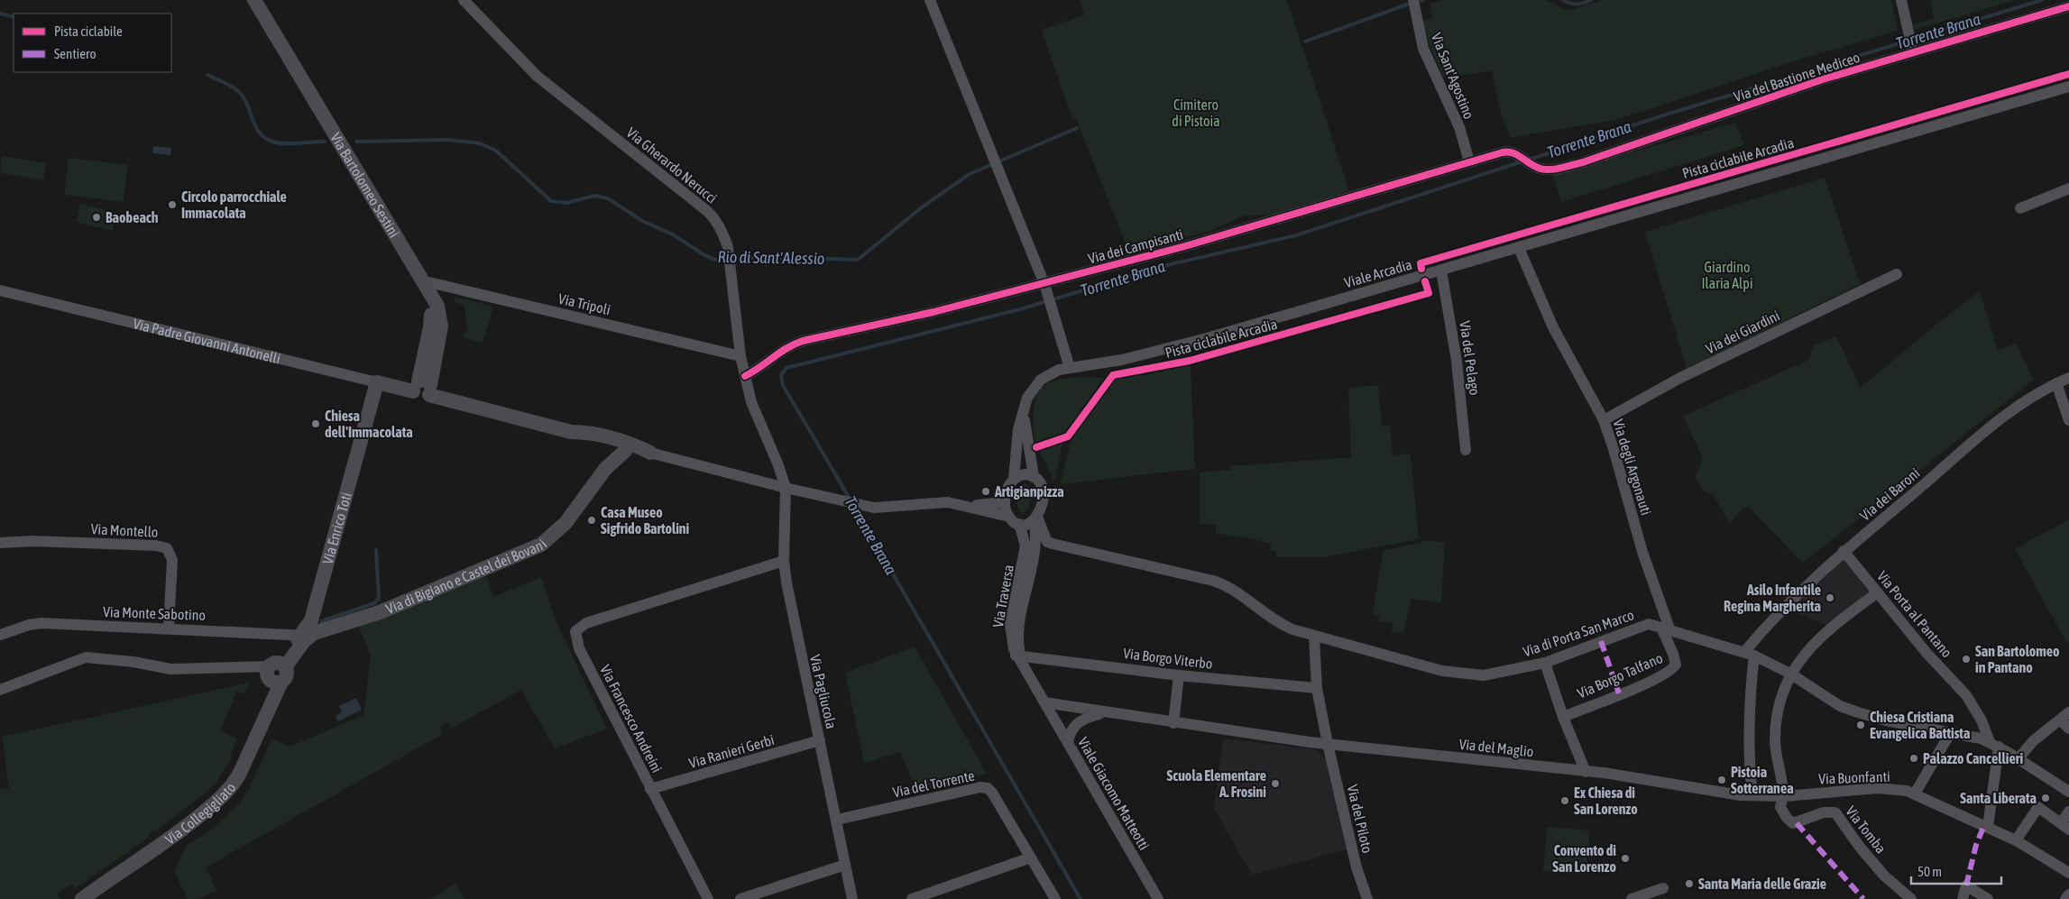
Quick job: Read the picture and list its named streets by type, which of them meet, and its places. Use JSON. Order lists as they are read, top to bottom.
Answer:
{
  "streets": {
    "main road": [
      "Via Bartolomeo Sestini",
      "Via Padre Giovanni Antonelli",
      "Via Enrico Toti",
      "Via di Bigiano e Castel dei Bovani",
      "Via Collegigliato"
    ],
    "street": [
      "Via Sant'Agostino",
      "Via del Bastione Mediceo",
      "Via Gherardo Nerucci",
      "Via dei Campisanti",
      "Viale Arcadia",
      "Via Tripoli",
      "Via dei Giardini",
      "Via del Pelago",
      "Via degli Argonauti",
      "Via dei Baroni",
      "Via Montello",
      "Via Traversa",
      "Via Monte Sabotino",
      "Via Porta al Pantano",
      "Via di Porta San Marco",
      "Via Borgo Viterbo",
      "Via Borgo Talfano",
      "Via Pagliucola",
      "Via Francesco Andreini",
      "Via del Maglio",
      "Via Ranieri Gerbi",
      "Via Buonfanti",
      "Via del Torrente",
      "Viale Giacomo Matteotti",
      "Via del Piloto",
      "Via Tomba"
    ],
    "cycle path": ["Pista ciclabile Arcadia"]
  },
  "crossings": [
    ["Via Sant'Agostino", "Via dei Campisanti"],
    ["Via del Bastione Mediceo", "Via dei Campisanti"],
    ["Via Gherardo Nerucci", "Via dei Campisanti"],
    ["Via Gherardo Nerucci", "Via Tripoli"],
    ["Via Gherardo Nerucci", "Via Pagliucola"],
    ["Via Bartolomeo Sestini", "Via Tripoli"],
    ["Via Bartolomeo Sestini", "Via Padre Giovanni Antonelli"],
    ["Viale Arcadia", "Via del Pelago"],
    ["Viale Arcadia", "Via degli Argonauti"],
    ["Viale Arcadia", "Via Traversa"],
    ["Viale Arcadia", "Via di Porta San Marco"],
    ["Via dei Giardini", "Via degli Argonauti"],
    ["Via Padre Giovanni Antonelli", "Via Enrico Toti"],
    ["Via degli Argonauti", "Via di Porta San Marco"],
    ["Via degli Argonauti", "Via Borgo Talfano"],
    ["Via dei Baroni", "Via Porta al Pantano"],
    ["Via dei Baroni", "Via di Porta San Marco"],
    ["Via Enrico Toti", "Via di Bigiano e Castel dei Bovani"],
    ["Via Enrico Toti", "Via Monte Sabotino"],
    ["Via Montello", "Via Monte Sabotino"],
    ["Via di Bigiano e Castel dei Bovani", "Via Monte Sabotino"],
    ["Via di Bigiano e Castel dei Bovani", "Via Collegigliato"],
    ["Via Traversa", "Via di Porta San Marco"],
    ["Via Traversa", "Via Borgo Viterbo"],
    ["Via Traversa", "Via del Maglio"],
    ["Via Traversa", "Viale Giacomo Matteotti"],
    ["Via Porta al Pantano", "Via di Porta San Marco"],
    ["Via di Porta San Marco", "Via Borgo Talfano"],
    ["Via di Porta San Marco", "Via del Piloto"],
    ["Via Borgo Viterbo", "Via del Piloto"],
    ["Via Pagliucola", "Via Francesco Andreini"],
    ["Via Pagliucola", "Via Ranieri Gerbi"],
    ["Via Pagliucola", "Via del Torrente"],
    ["Via Francesco Andreini", "Via Ranieri Gerbi"],
    ["Via del Maglio", "Via Buonfanti"],
    ["Via del Maglio", "Viale Giacomo Matteotti"],
    ["Via del Maglio", "Via del Piloto"],
    ["Via Buonfanti", "Via Tomba"]
  ],
  "water": ["Torrente Brana", "Rio di Sant'Alessio"],
  "parks": ["Cimitero di Pistoia", "Giardino Ilaria Alpi"],
  "places": [
    "Circolo parrocchiale Immacolata",
    "Baobeach",
    "Chiesa dell'Immacolata",
    "Artigianpizza",
    "Casa Museo Sigfrido Bartolini",
    "Asilo Infantile Regina Margherita",
    "San Bartolomeo in Pantano",
    "Chiesa Cristiana Evangelica Battista",
    "Palazzo Cancellieri",
    "Pistoia Sotterranea",
    "Scuola Elementare A. Frosini",
    "Santa Liberata",
    "Ex Chiesa di San Lorenzo",
    "Convento di San Lorenzo",
    "Santa Maria delle Grazie"
  ],
  "legend": ["Pista ciclabile", "Sentiero"],
  "scale_bar": "50 m"
}
